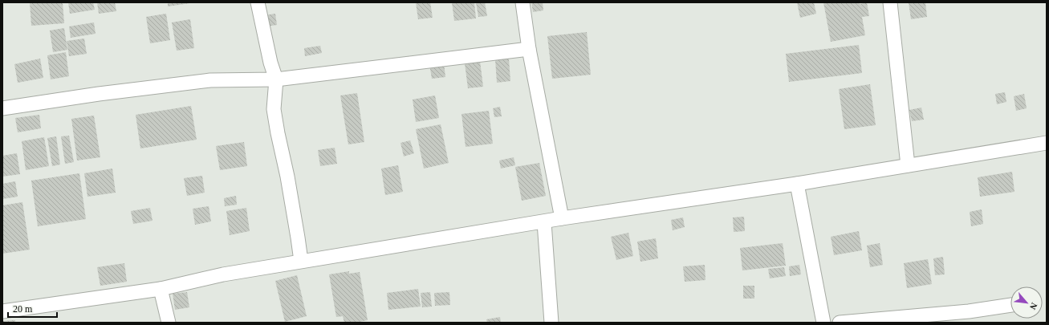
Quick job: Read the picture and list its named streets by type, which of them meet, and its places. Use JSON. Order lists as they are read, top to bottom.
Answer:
{
  "scale_bar": "20 m",
  "north": "bottom right"
}
